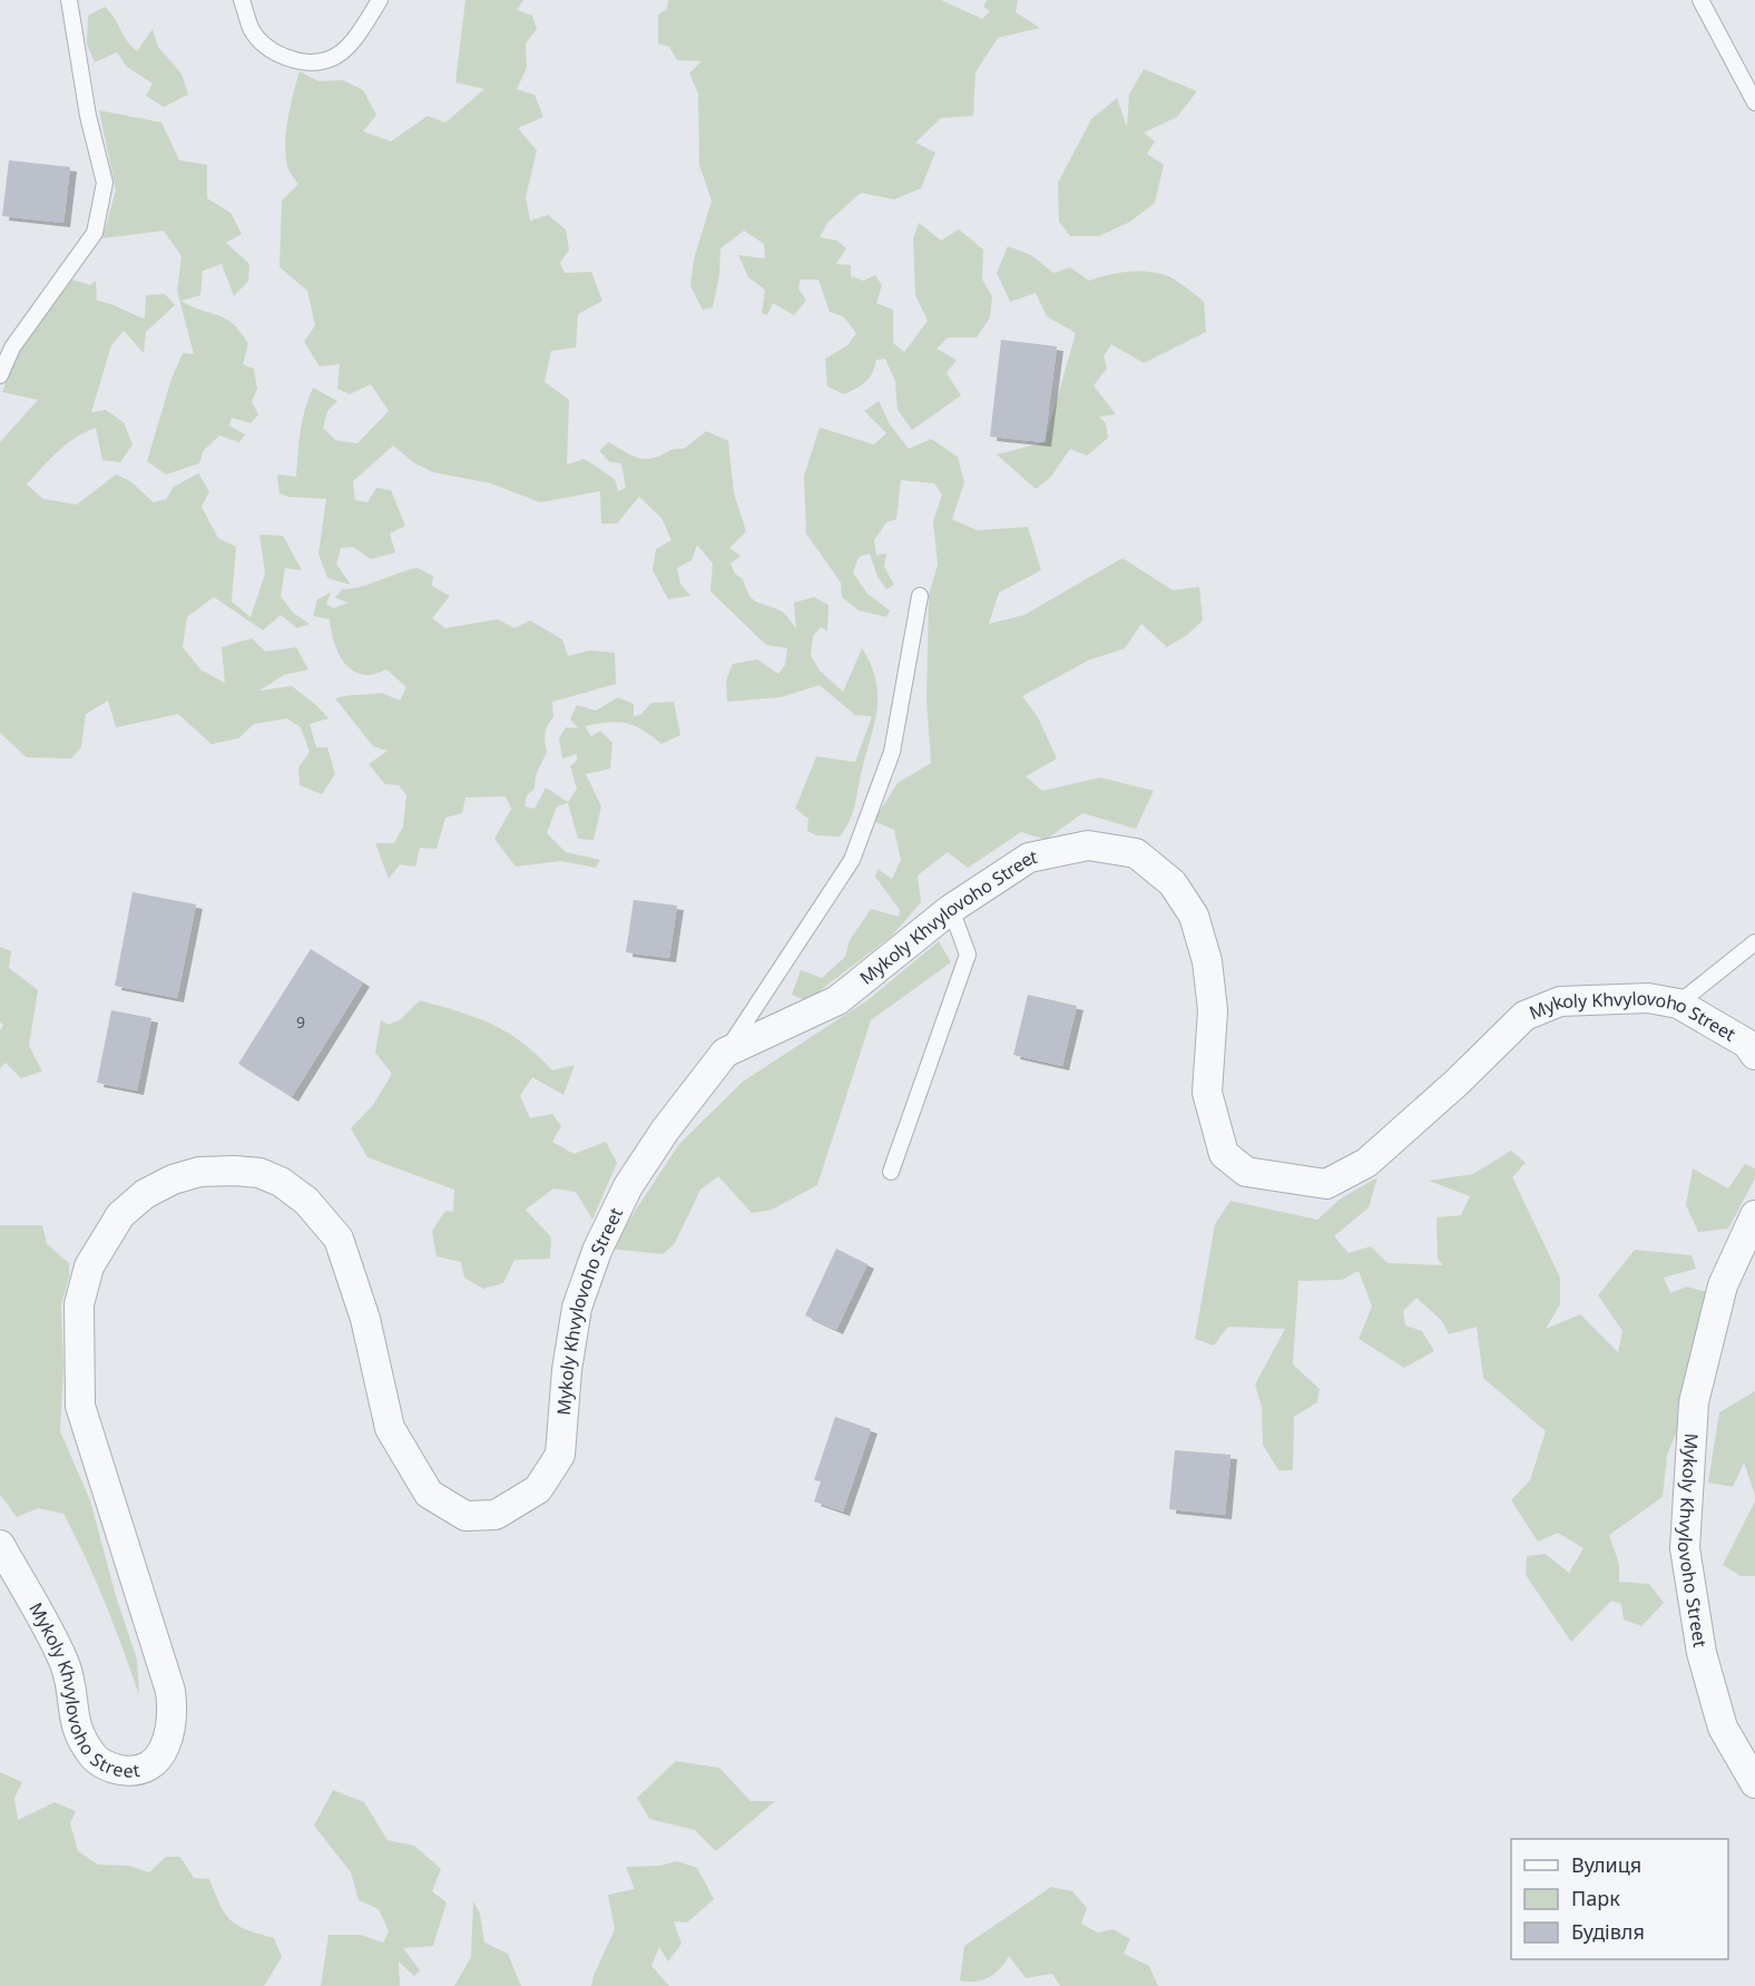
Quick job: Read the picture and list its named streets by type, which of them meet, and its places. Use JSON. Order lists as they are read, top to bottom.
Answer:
{
  "streets": {
    "street": ["Mykoly Khvylovoho Street"]
  },
  "house_numbers": ["9"],
  "legend": ["Вулиця", "Парк", "Будівля"]
}
